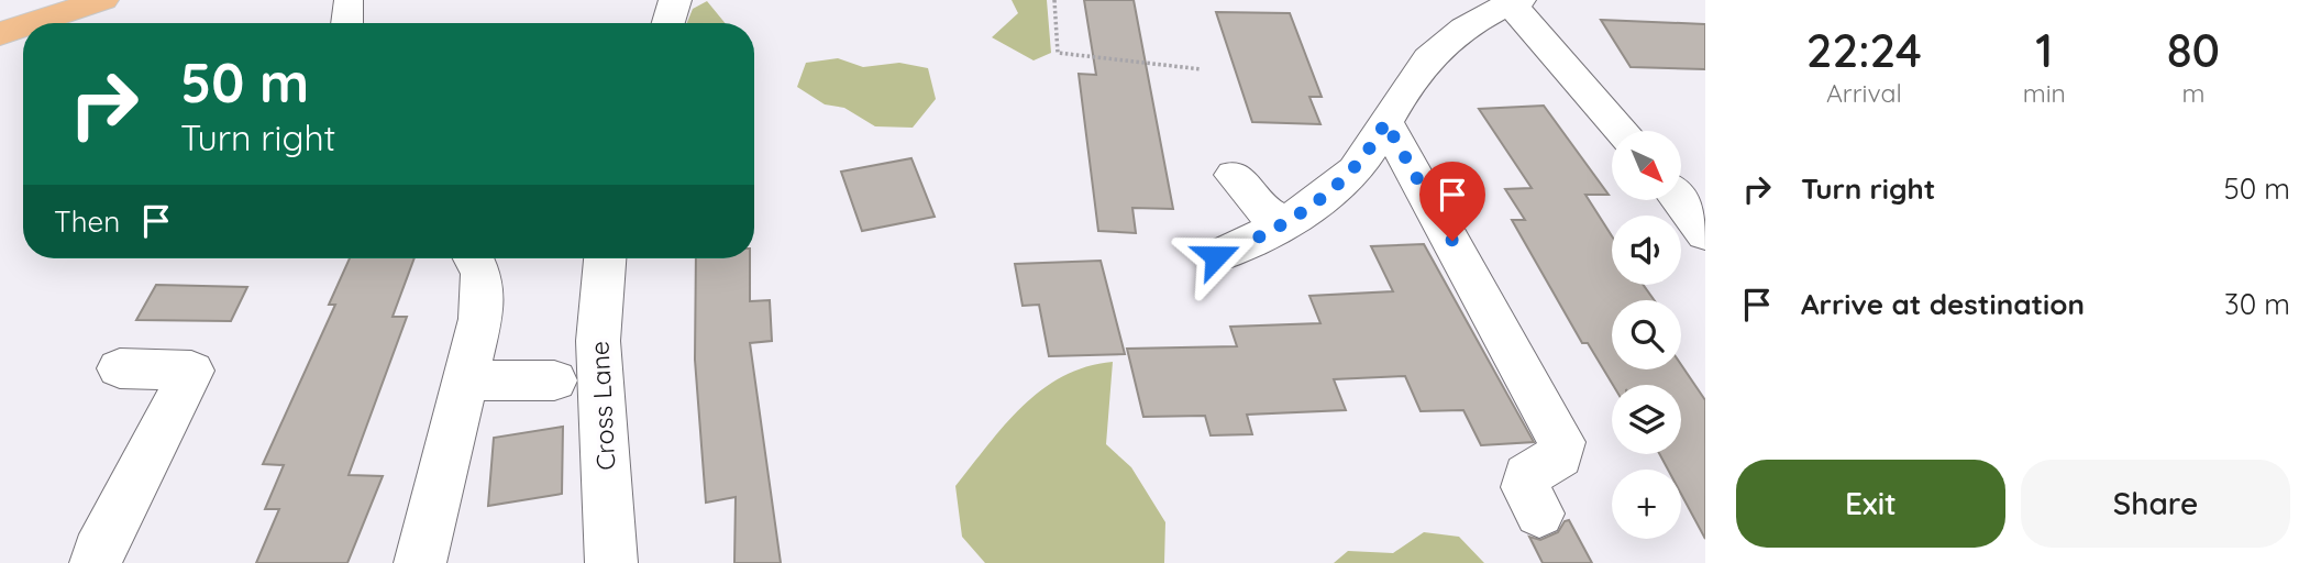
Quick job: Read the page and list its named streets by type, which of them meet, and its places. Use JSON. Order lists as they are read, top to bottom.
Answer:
{
  "streets": {
    "street": ["Cross Lane"]
  },
  "north": "bottom right",
  "page": {
    "eta": [
      "22:24",
      "Arrival",
      "1",
      "min",
      "80",
      "m"
    ],
    "turn": ["50 m", "Turn right"],
    "map_buttons": "+",
    "list": [
      {
        "name": "Turn right",
        "value": "50 m"
      },
      {
        "name": "Arrive at destination",
        "value": "30 m"
      }
    ],
    "then": "Then",
    "buttons": ["Exit", "Share"]
  }
}
